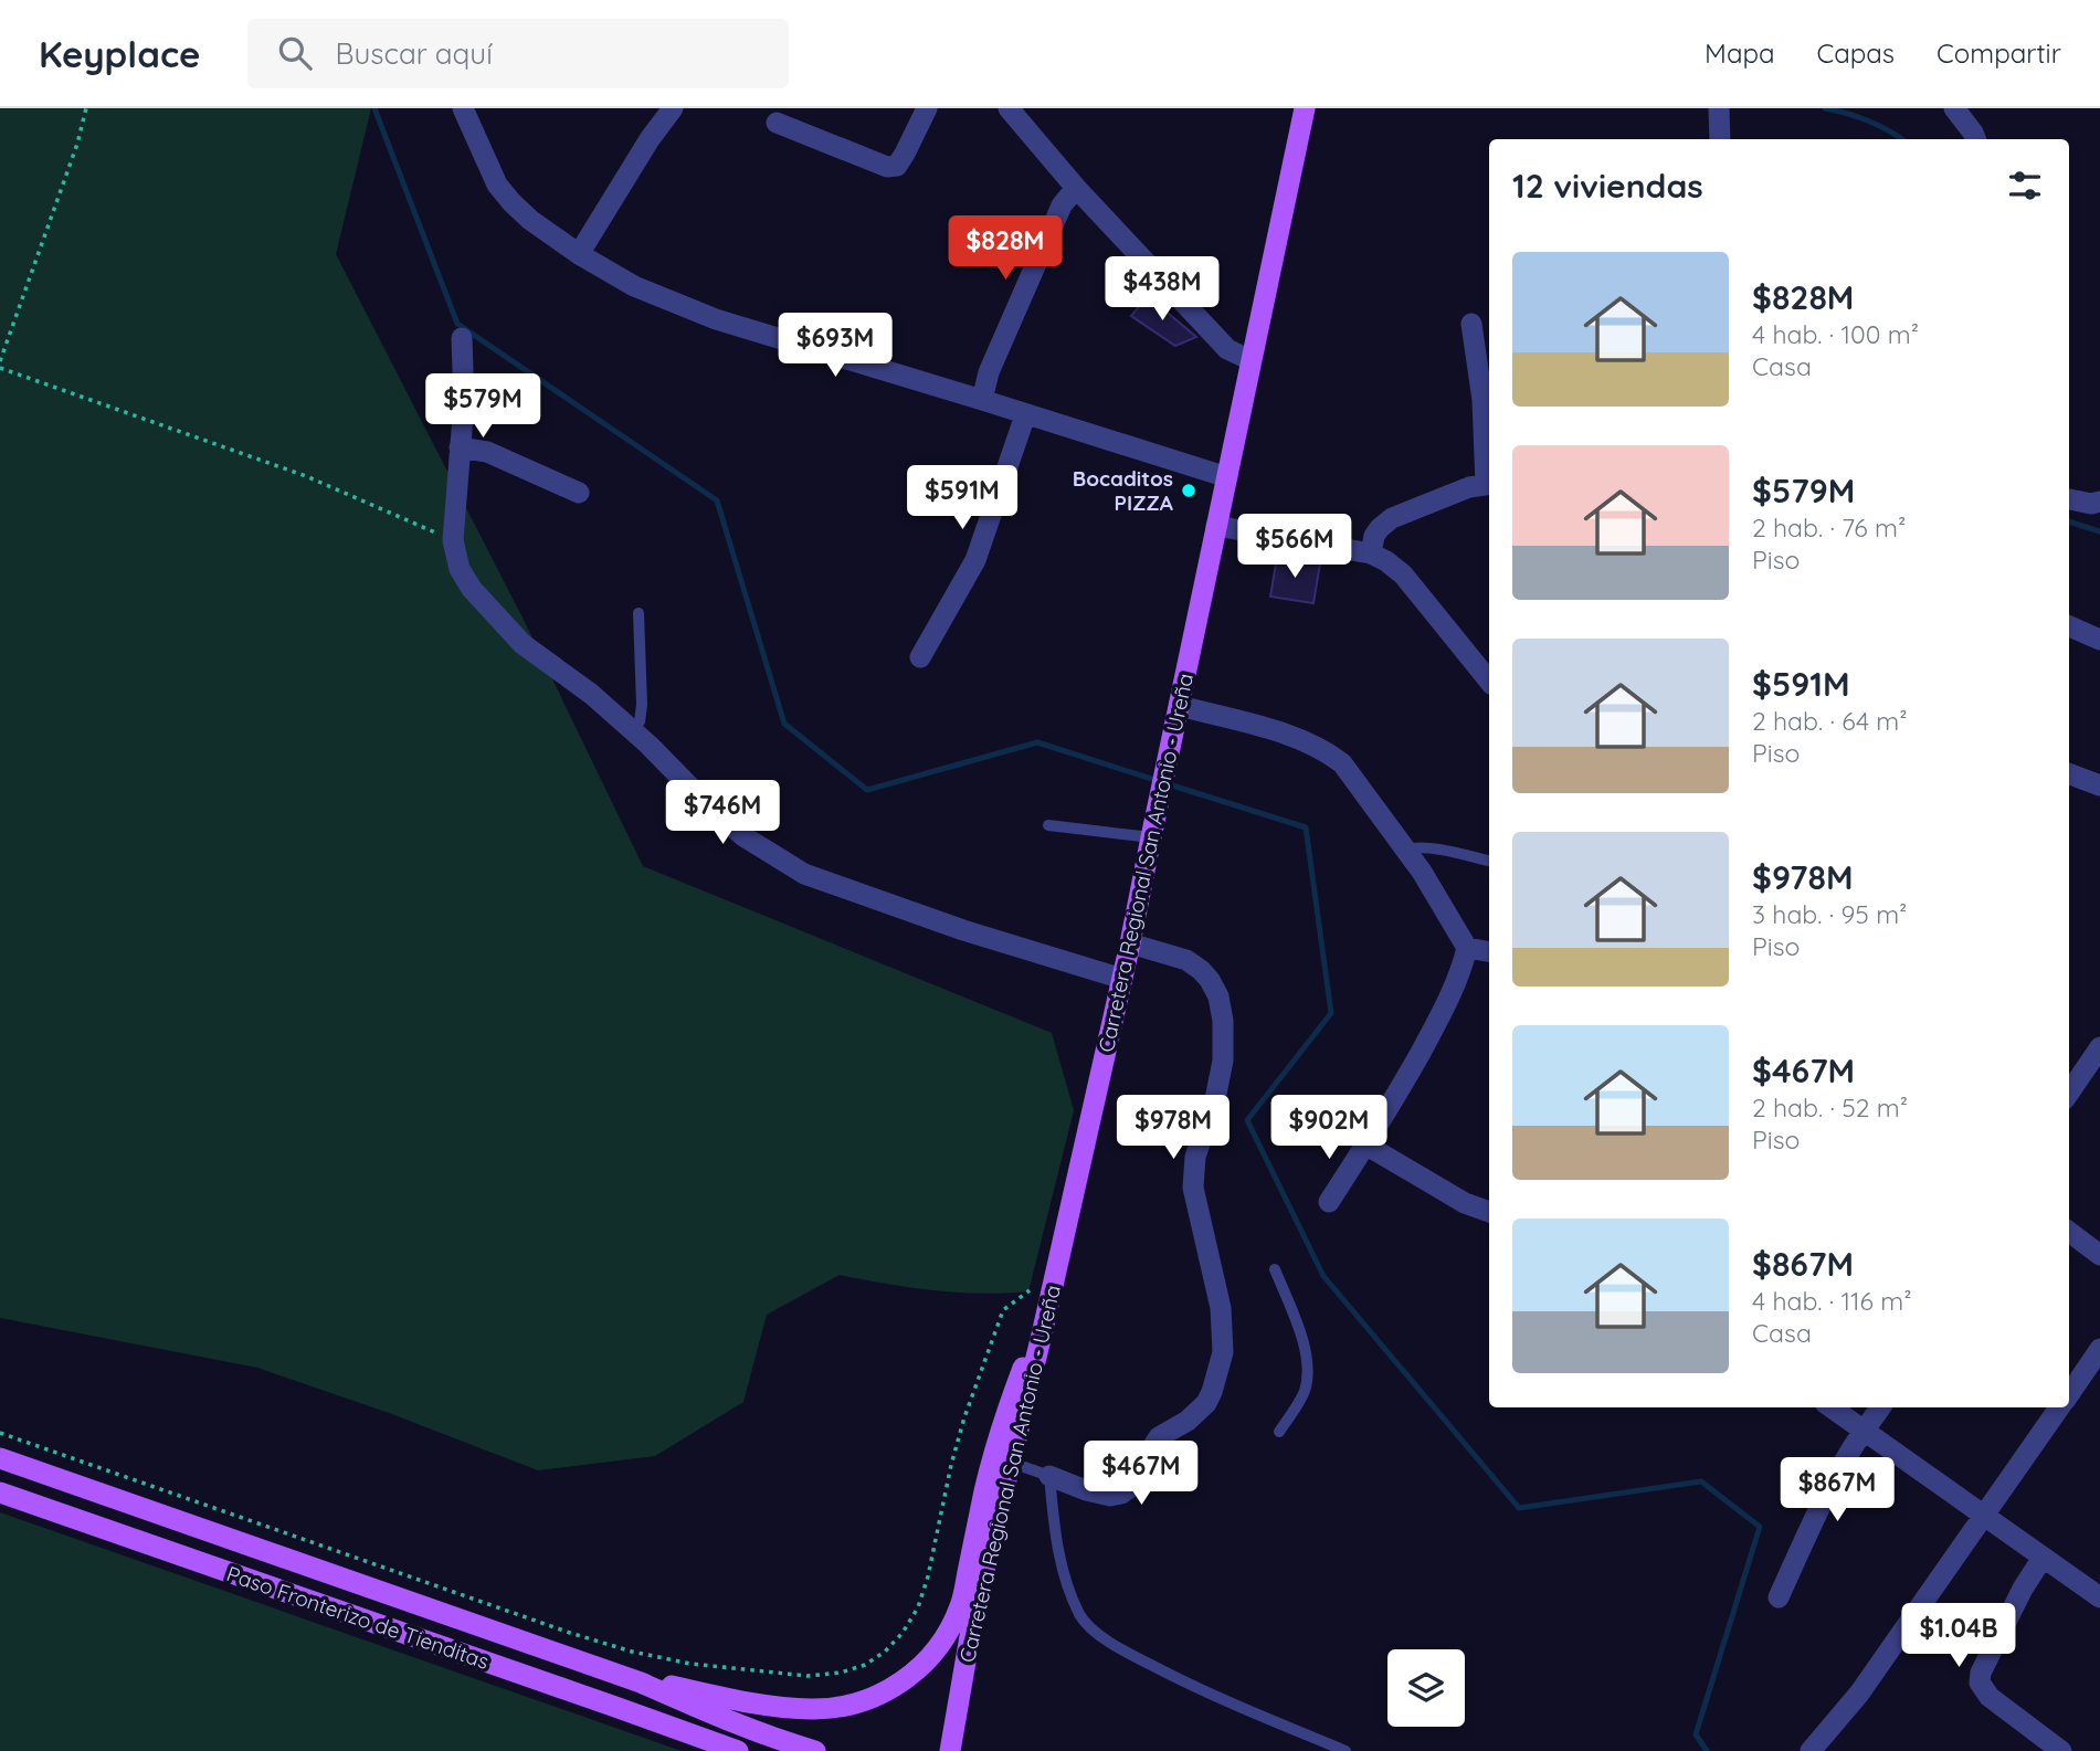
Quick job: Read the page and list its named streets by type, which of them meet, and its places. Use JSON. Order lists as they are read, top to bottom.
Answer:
{
  "streets": {
    "main road": ["Carretera Regional San Antonio - Ureña", "Paso Fronterizo de Tienditas"]
  },
  "places": ["Bocaditos PIZZA"],
  "page": {
    "header": "Keyplace",
    "search": "Buscar aquí",
    "nav": ["Mapa", "Capas", "Compartir"],
    "heading": "12 viviendas",
    "price": [
      "$828M",
      "$438M",
      "$693M",
      "$579M",
      "$591M",
      "$566M",
      "$746M",
      "$978M",
      "$902M",
      "$467M",
      "$867M",
      "$1.04B"
    ],
    "list": [
      {
        "name": "$828M",
        "note": "4 hab. · 100 m² · Casa"
      },
      {
        "name": "$579M",
        "note": "2 hab. · 76 m² · Piso"
      },
      {
        "name": "$591M",
        "note": "2 hab. · 64 m² · Piso"
      },
      {
        "name": "$978M",
        "note": "3 hab. · 95 m² · Piso"
      },
      {
        "name": "$467M",
        "note": "2 hab. · 52 m² · Piso"
      },
      {
        "name": "$867M",
        "note": "4 hab. · 116 m² · Casa"
      }
    ]
  }
}
